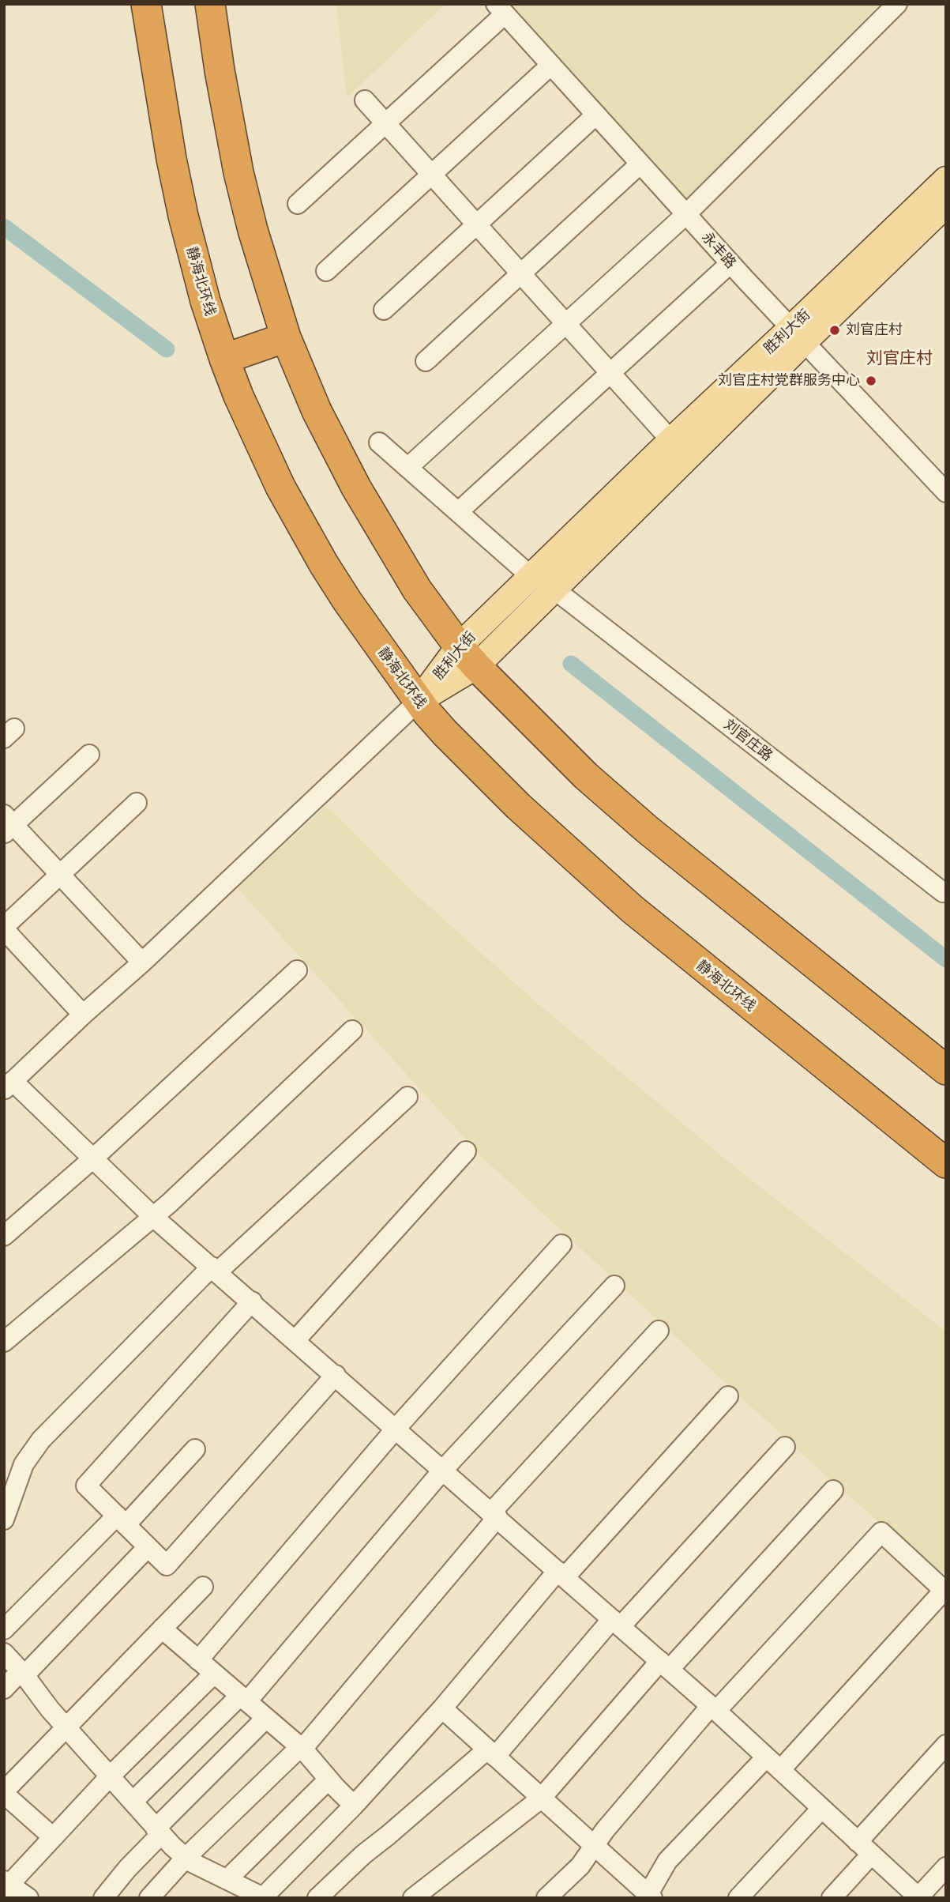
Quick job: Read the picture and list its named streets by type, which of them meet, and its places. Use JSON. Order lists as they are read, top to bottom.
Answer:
{
  "streets": {
    "highway": ["静海北环线"],
    "main road": ["胜利大街"],
    "street": ["永丰路", "刘官庄路"]
  },
  "crossings": [
    ["永丰路", "胜利大街"],
    ["静海北环线", "胜利大街"],
    ["胜利大街", "刘官庄路"]
  ],
  "districts": ["刘官庄村"],
  "places": ["刘官庄村", "刘官庄村党群服务中心"]
}
